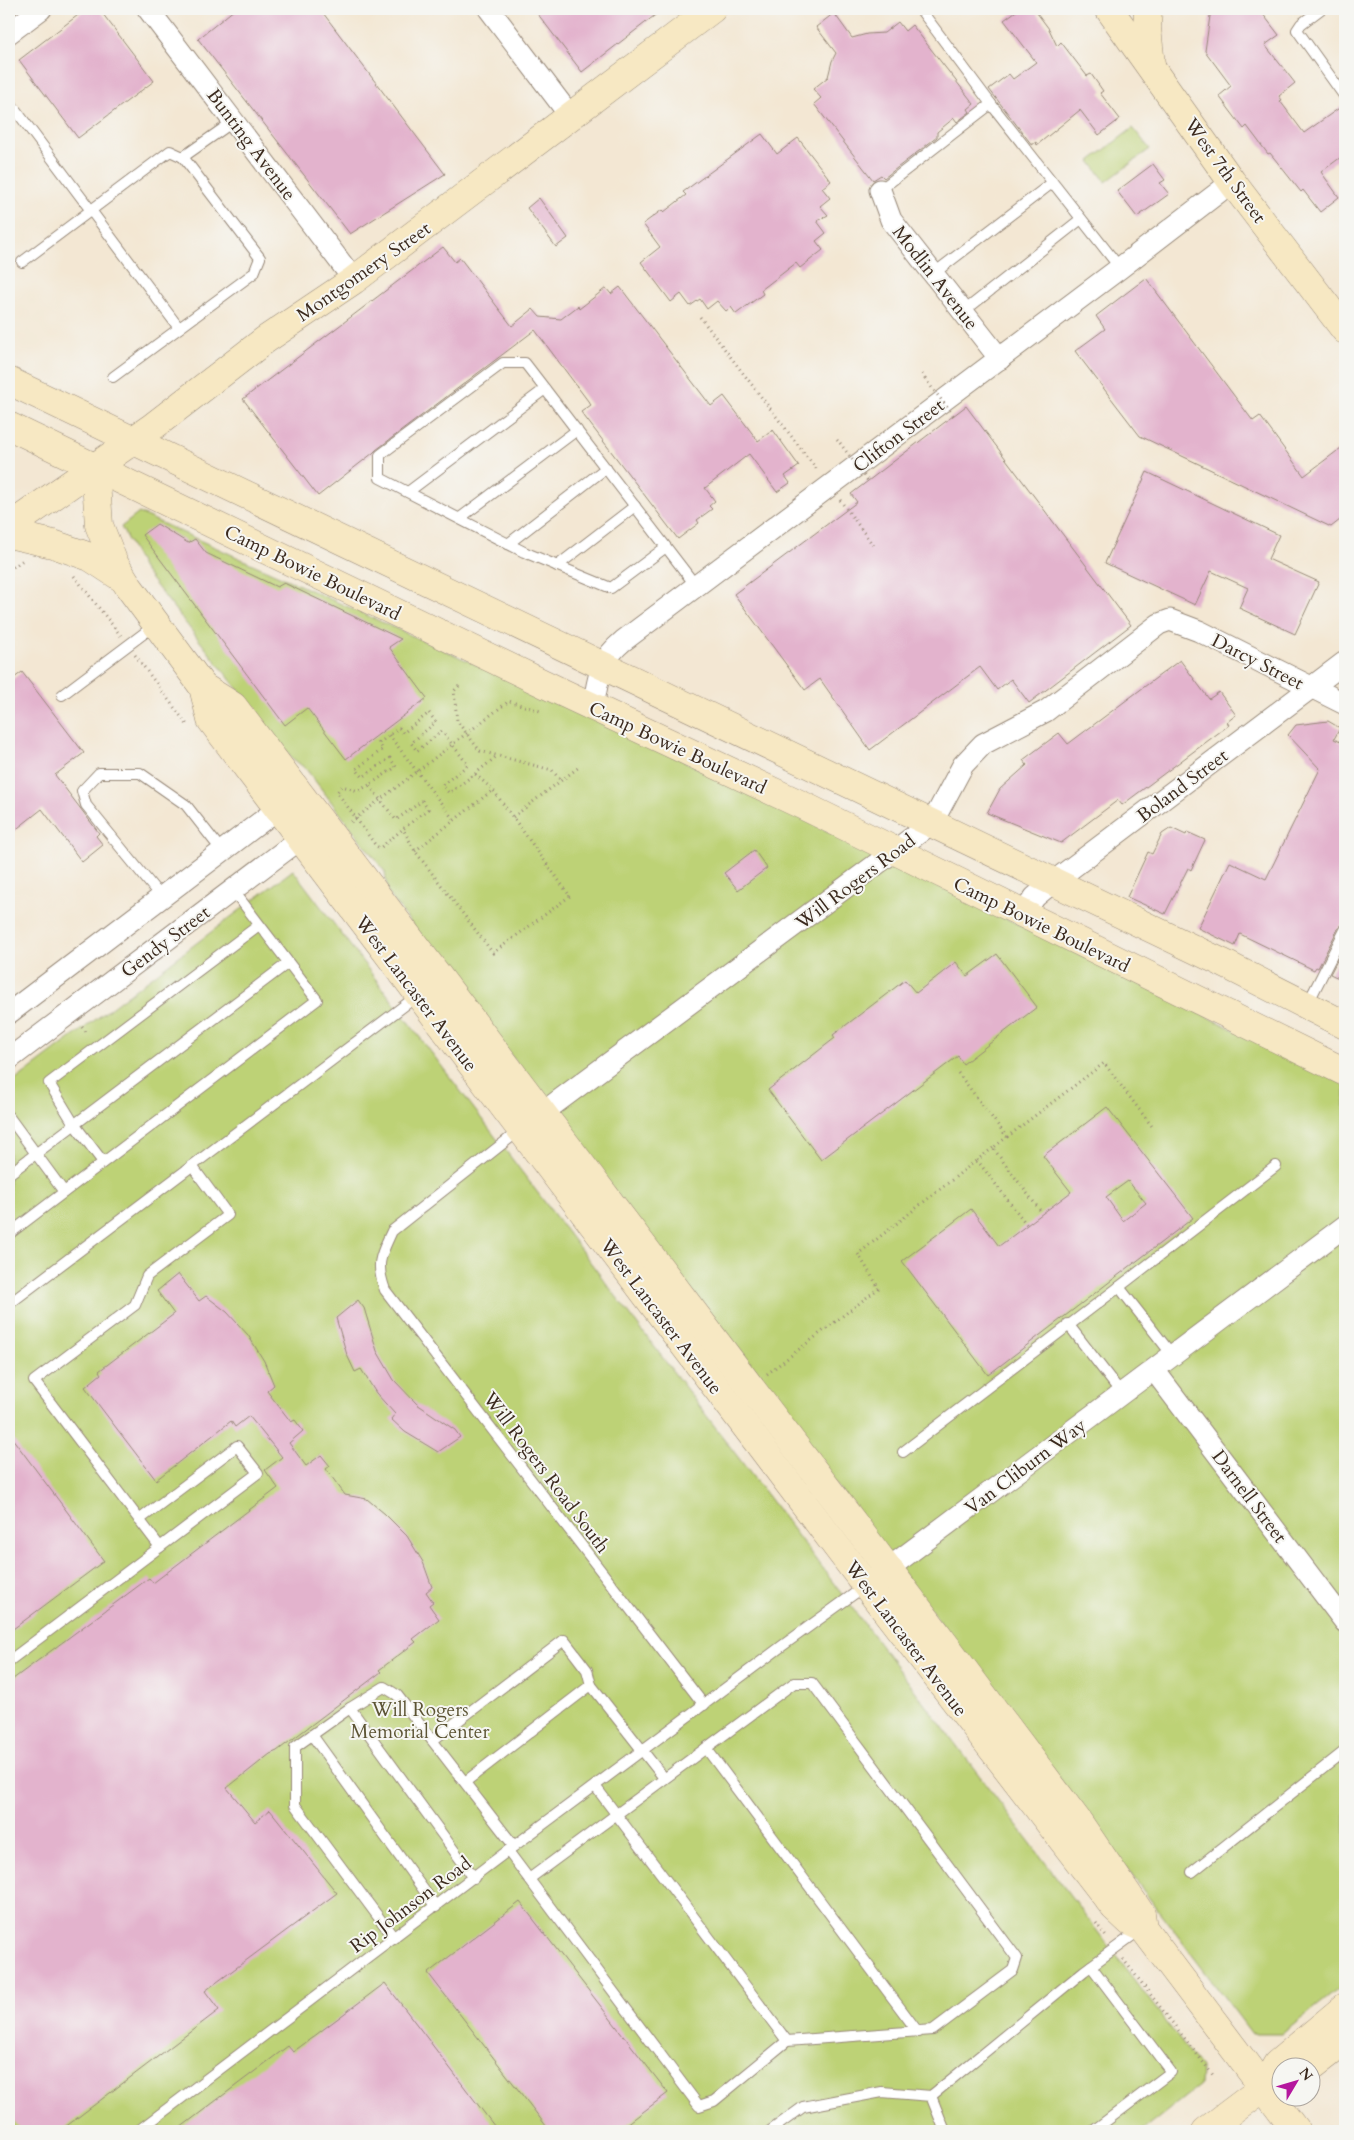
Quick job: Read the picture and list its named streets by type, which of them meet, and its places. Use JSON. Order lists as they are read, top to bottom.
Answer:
{
  "streets": {
    "main road": [
      "West 7th Street",
      "Montgomery Street",
      "Camp Bowie Boulevard",
      "West Lancaster Avenue"
    ],
    "street": [
      "Bunting Avenue",
      "Modlin Avenue",
      "Clifton Street",
      "Darcy Street",
      "Boland Street",
      "Will Rogers Road",
      "Gendy Street",
      "Van Cliburn Way",
      "Darnell Street"
    ],
    "lane": ["Will Rogers Road South", "Rip Johnson Road"]
  },
  "crossings": [
    ["Bunting Avenue", "Montgomery Street"],
    ["West 7th Street", "Clifton Street"],
    ["Montgomery Street", "Camp Bowie Boulevard"],
    ["Montgomery Street", "West Lancaster Avenue"],
    ["Modlin Avenue", "Clifton Street"],
    ["Clifton Street", "Camp Bowie Boulevard"],
    ["Camp Bowie Boulevard", "Boland Street"],
    ["Camp Bowie Boulevard", "Will Rogers Road"],
    ["Camp Bowie Boulevard", "West Lancaster Avenue"],
    ["Darcy Street", "Boland Street"],
    ["Darcy Street", "Will Rogers Road"],
    ["Will Rogers Road", "West Lancaster Avenue"],
    ["Will Rogers Road", "Will Rogers Road South"],
    ["Gendy Street", "West Lancaster Avenue"],
    ["West Lancaster Avenue", "Van Cliburn Way"],
    ["West Lancaster Avenue", "Will Rogers Road South"],
    ["Van Cliburn Way", "Will Rogers Road South"],
    ["Van Cliburn Way", "Darnell Street"],
    ["Van Cliburn Way", "Rip Johnson Road"],
    ["Will Rogers Road South", "Rip Johnson Road"]
  ],
  "parks": ["Will Rogers Memorial Center"],
  "north": "top right"
}
